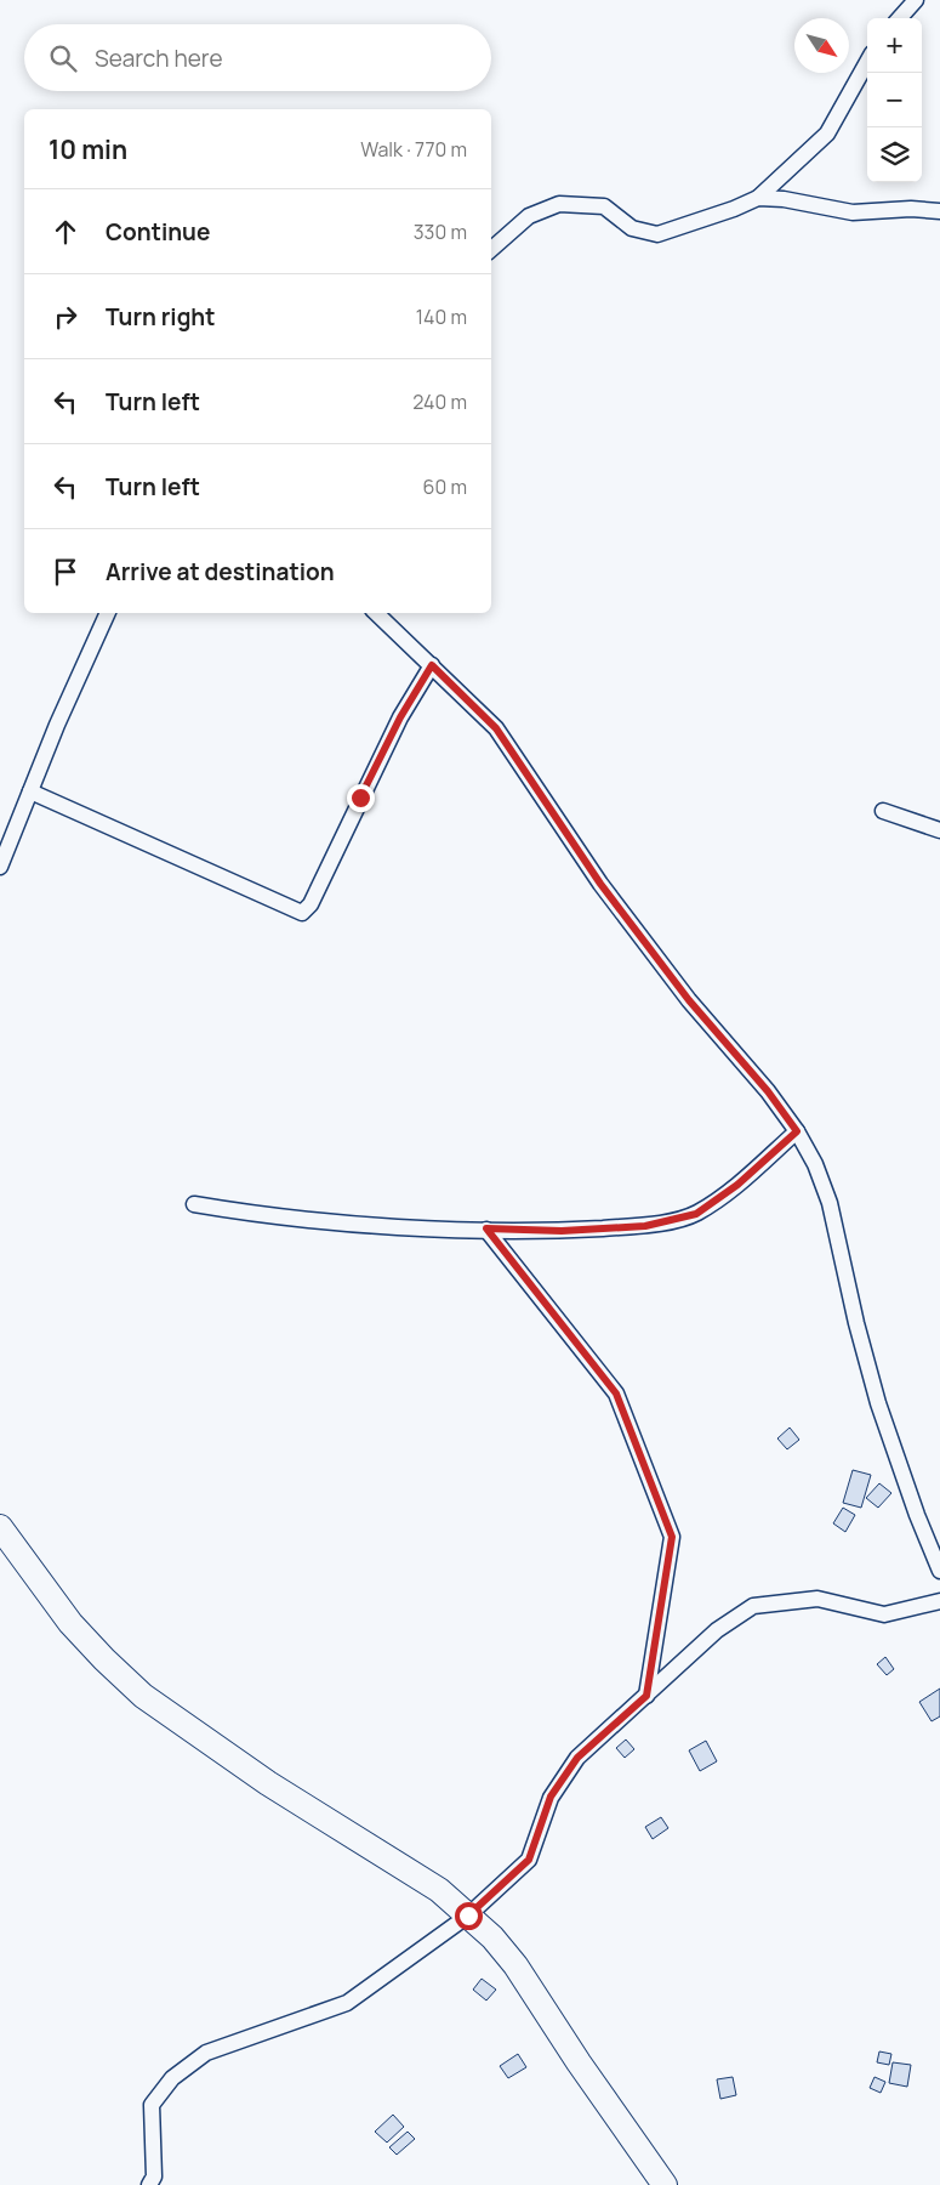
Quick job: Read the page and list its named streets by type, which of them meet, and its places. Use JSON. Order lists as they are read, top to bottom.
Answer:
{
  "north": "bottom right",
  "page": {
    "map_buttons": ["+", "−"],
    "search": "Search here",
    "heading": ["10 min", "Walk · 770 m"],
    "list": [
      ["Continue", "330 m"],
      ["Turn right", "140 m"],
      ["Turn left", "240 m"],
      ["Turn left", "60 m"],
      "Arrive at destination"
    ]
  }
}
